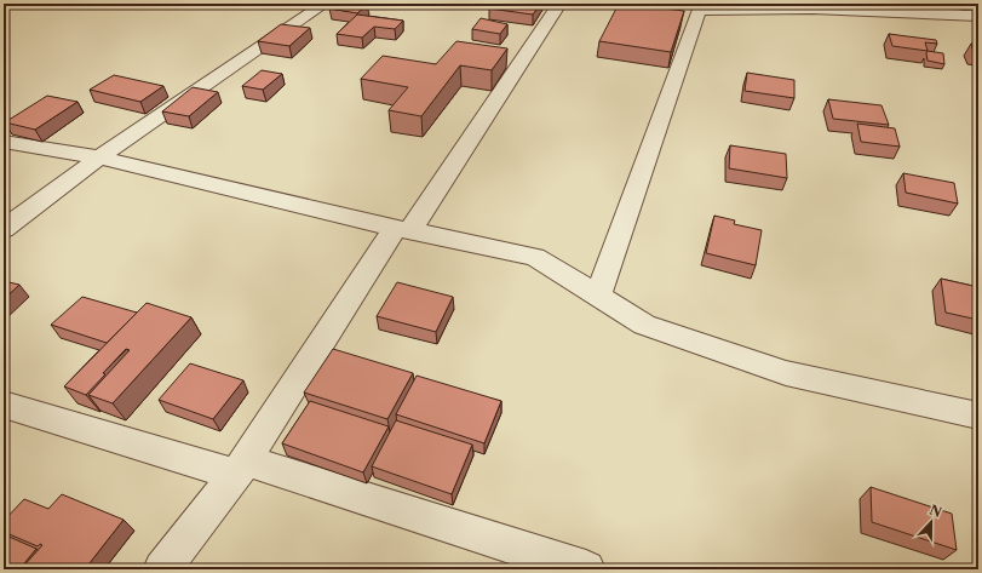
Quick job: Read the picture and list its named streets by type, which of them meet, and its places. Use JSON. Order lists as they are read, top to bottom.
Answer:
{
  "north": "top"
}
